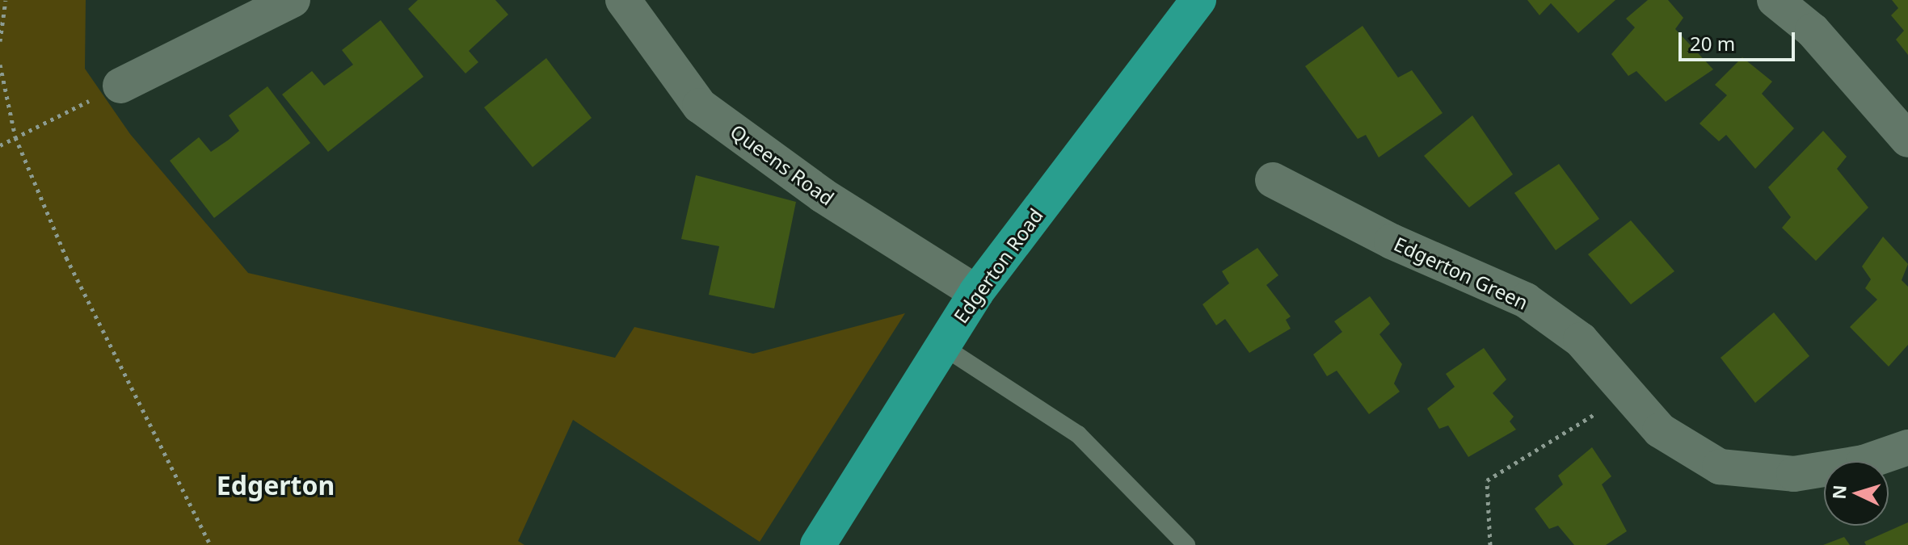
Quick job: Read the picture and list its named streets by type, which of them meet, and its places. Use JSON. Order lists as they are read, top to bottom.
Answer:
{
  "streets": {
    "highway": ["Edgerton Road"],
    "street": ["Queens Road", "Edgerton Green"]
  },
  "crossings": [
    ["Queens Road", "Edgerton Road"]
  ],
  "districts": ["Edgerton"],
  "scale_bar": "20 m",
  "north": "left"
}
